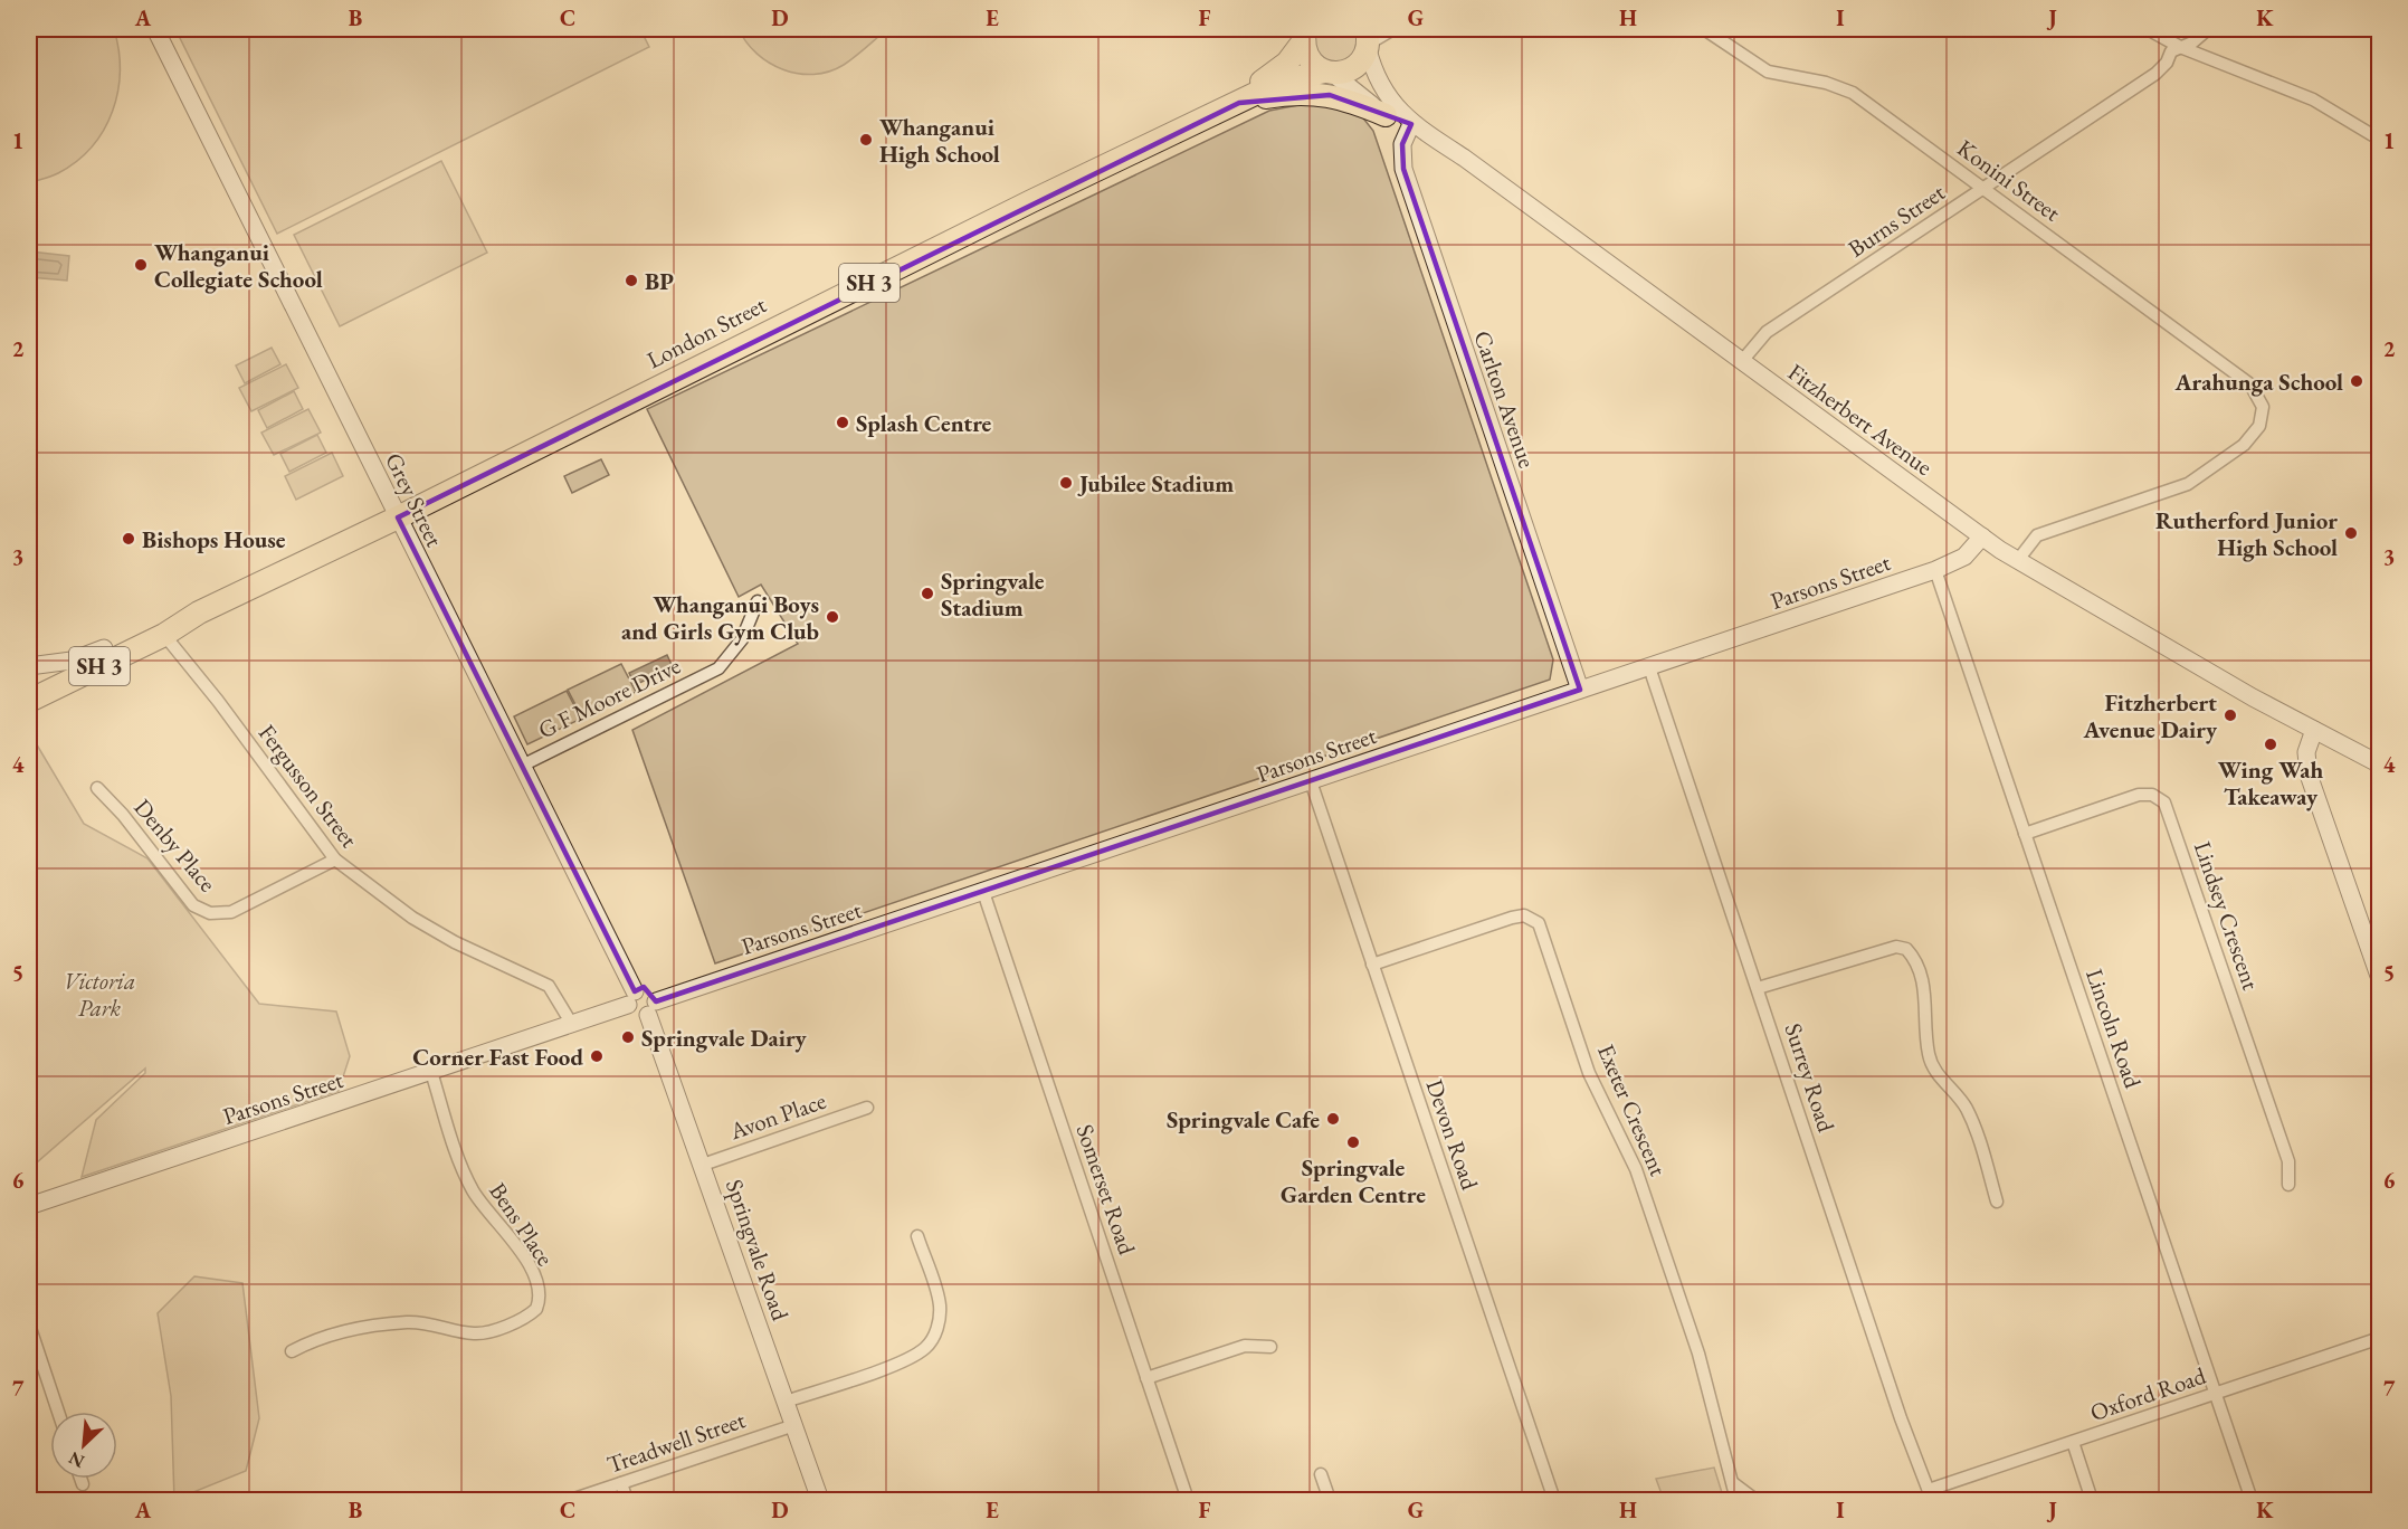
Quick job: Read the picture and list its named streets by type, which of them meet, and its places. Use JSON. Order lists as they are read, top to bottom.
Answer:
{
  "streets": {
    "highway": ["SH 3", "London Street"],
    "main road": [
      "Carlton Avenue",
      "Fitzherbert Avenue",
      "Grey Street",
      "Parsons Street",
      "Springvale Road"
    ],
    "street": [
      "Konini Street",
      "Burns Street",
      "G F Moore Drive",
      "Fergusson Street",
      "Denby Place",
      "Lindsey Crescent",
      "Lincoln Road",
      "Surrey Road",
      "Exeter Crescent",
      "Avon Place",
      "Devon Road",
      "Somerset Road",
      "Bens Place",
      "Oxford Road",
      "Treadwell Street"
    ]
  },
  "crossings": [
    ["Konini Street", "Burns Street"],
    ["Konini Street", "Fitzherbert Avenue"],
    ["Burns Street", "Fitzherbert Avenue"],
    ["SH 3", "London Street"],
    ["SH 3", "Fitzherbert Avenue"],
    ["London Street", "Grey Street"],
    ["London Street", "Fergusson Street"],
    ["Carlton Avenue", "Fitzherbert Avenue"],
    ["Carlton Avenue", "Parsons Street"],
    ["Fitzherbert Avenue", "Parsons Street"],
    ["Grey Street", "Parsons Street"],
    ["Grey Street", "G F Moore Drive"],
    ["Parsons Street", "Fergusson Street"],
    ["Parsons Street", "Lincoln Road"],
    ["Parsons Street", "Surrey Road"],
    ["Parsons Street", "Devon Road"],
    ["Parsons Street", "Somerset Road"],
    ["Parsons Street", "Bens Place"],
    ["Parsons Street", "Springvale Road"],
    ["Fergusson Street", "Denby Place"],
    ["Lindsey Crescent", "Lincoln Road"],
    ["Lincoln Road", "Oxford Road"],
    ["Surrey Road", "Oxford Road"],
    ["Exeter Crescent", "Devon Road"],
    ["Avon Place", "Springvale Road"],
    ["Springvale Road", "Treadwell Street"]
  ],
  "parks": ["Victoria Park"],
  "places": [
    "Whanganui High School",
    "Whanganui Collegiate School",
    "BP",
    "Arahunga School",
    "Splash Centre",
    "Jubilee Stadium",
    "Rutherford Junior High School",
    "Bishops House",
    "Springvale Stadium",
    "Whanganui Boys and Girls Gym Club",
    "Fitzherbert Avenue Dairy",
    "Wing Wah Takeaway",
    "Springvale Dairy",
    "Corner Fast Food",
    "Springvale Cafe",
    "Springvale Garden Centre"
  ],
  "north": "bottom left",
  "grid": {
    "columns": [
      "A",
      "B",
      "C",
      "D",
      "E",
      "F",
      "G",
      "H",
      "I",
      "J",
      "K"
    ],
    "rows": [
      "1",
      "2",
      "3",
      "4",
      "5",
      "6",
      "7"
    ]
  }
}
